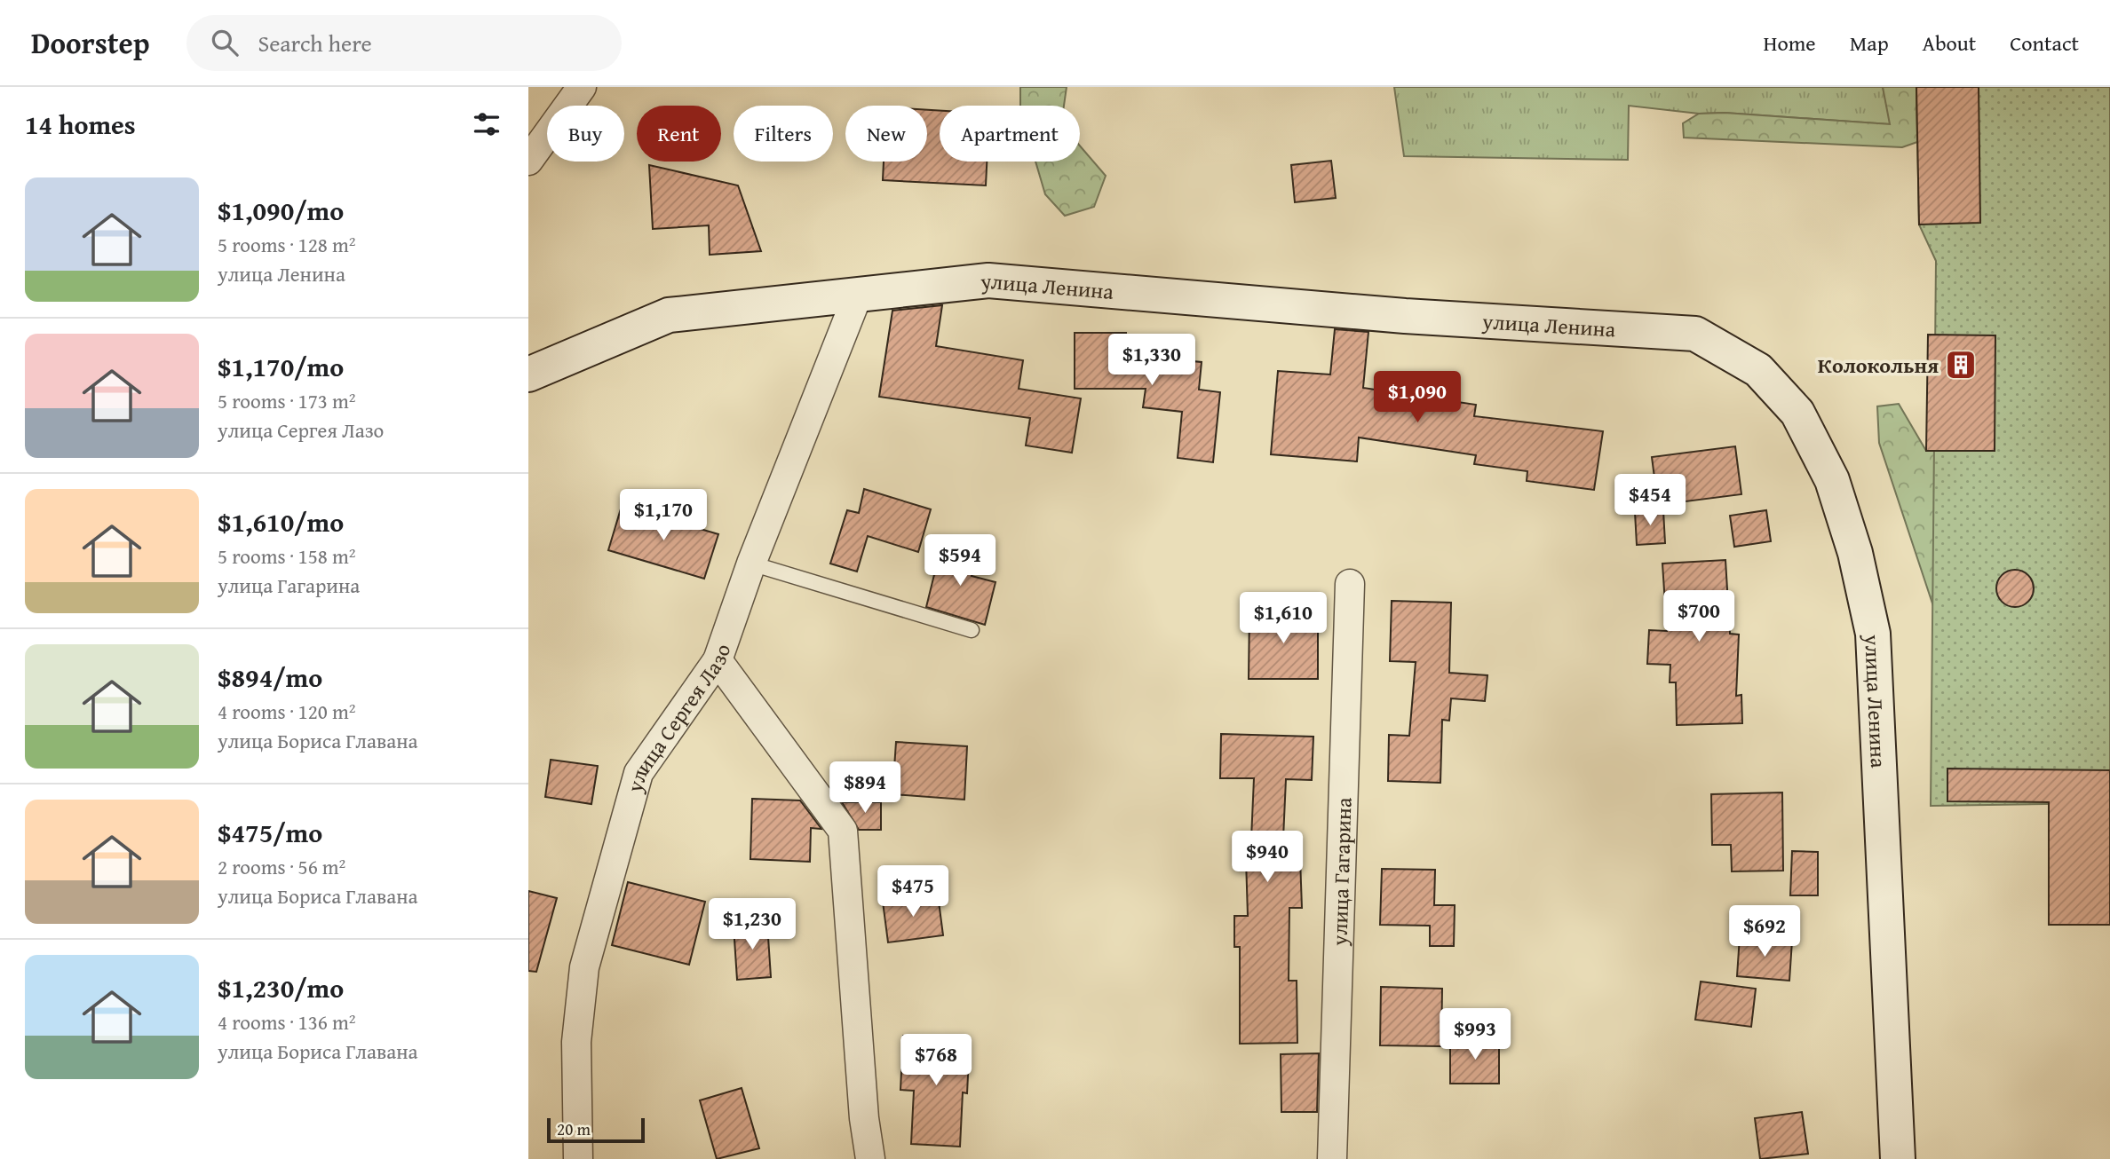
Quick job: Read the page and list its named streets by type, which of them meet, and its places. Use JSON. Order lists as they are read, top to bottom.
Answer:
{
  "streets": {
    "main road": ["улица Ленина"],
    "street": ["улица Сергея Лазо", "улица Гагарина"]
  },
  "crossings": [
    ["улица Ленина", "улица Сергея Лазо"]
  ],
  "places": {
    "building": ["Колокольня"]
  },
  "scale_bar": "20 m",
  "page": {
    "header": "Doorstep",
    "search": "Search here",
    "nav": [
      "Home",
      "Map",
      "About",
      "Contact"
    ],
    "heading": "14 homes",
    "chip": [
      "Buy",
      "Rent",
      "Filters",
      "New",
      "Apartment"
    ],
    "list": [
      {
        "name": "$1,090/mo",
        "note": "5 rooms · 128 m² · улица Ленина"
      },
      {
        "name": "$1,170/mo",
        "note": "5 rooms · 173 m² · улица Сергея Лазо"
      },
      {
        "name": "$1,610/mo",
        "note": "5 rooms · 158 m² · улица Гагарина"
      },
      {
        "name": "$894/mo",
        "note": "4 rooms · 120 m² · улица Бориса Главана"
      },
      {
        "name": "$475/mo",
        "note": "2 rooms · 56 m² · улица Бориса Главана"
      },
      {
        "name": "$1,230/mo",
        "note": "4 rooms · 136 m² · улица Бориса Главана"
      }
    ],
    "price": [
      "$1,330",
      "$1,090",
      "$454",
      "$1,170",
      "$594",
      "$700",
      "$1,610",
      "$894",
      "$940",
      "$475",
      "$1,230",
      "$692",
      "$993",
      "$768"
    ],
    "scale": "20 m"
  }
}
